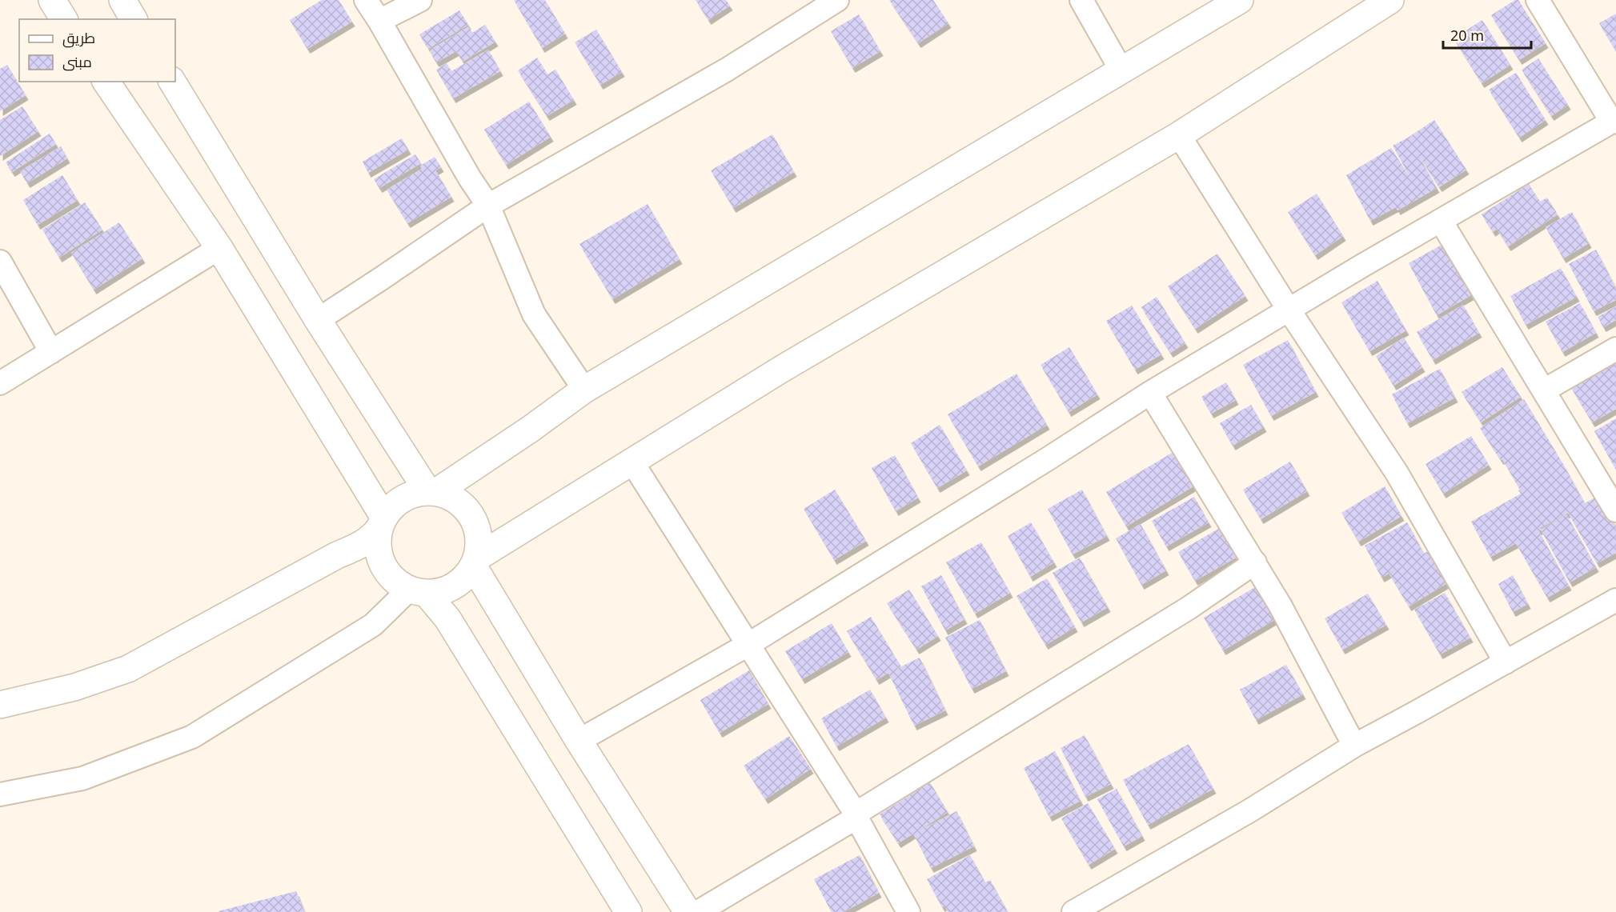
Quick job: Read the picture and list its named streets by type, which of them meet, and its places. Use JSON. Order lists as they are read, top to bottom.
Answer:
{
  "legend": ["طريق", "مبنى"],
  "scale_bar": "20 m"
}
